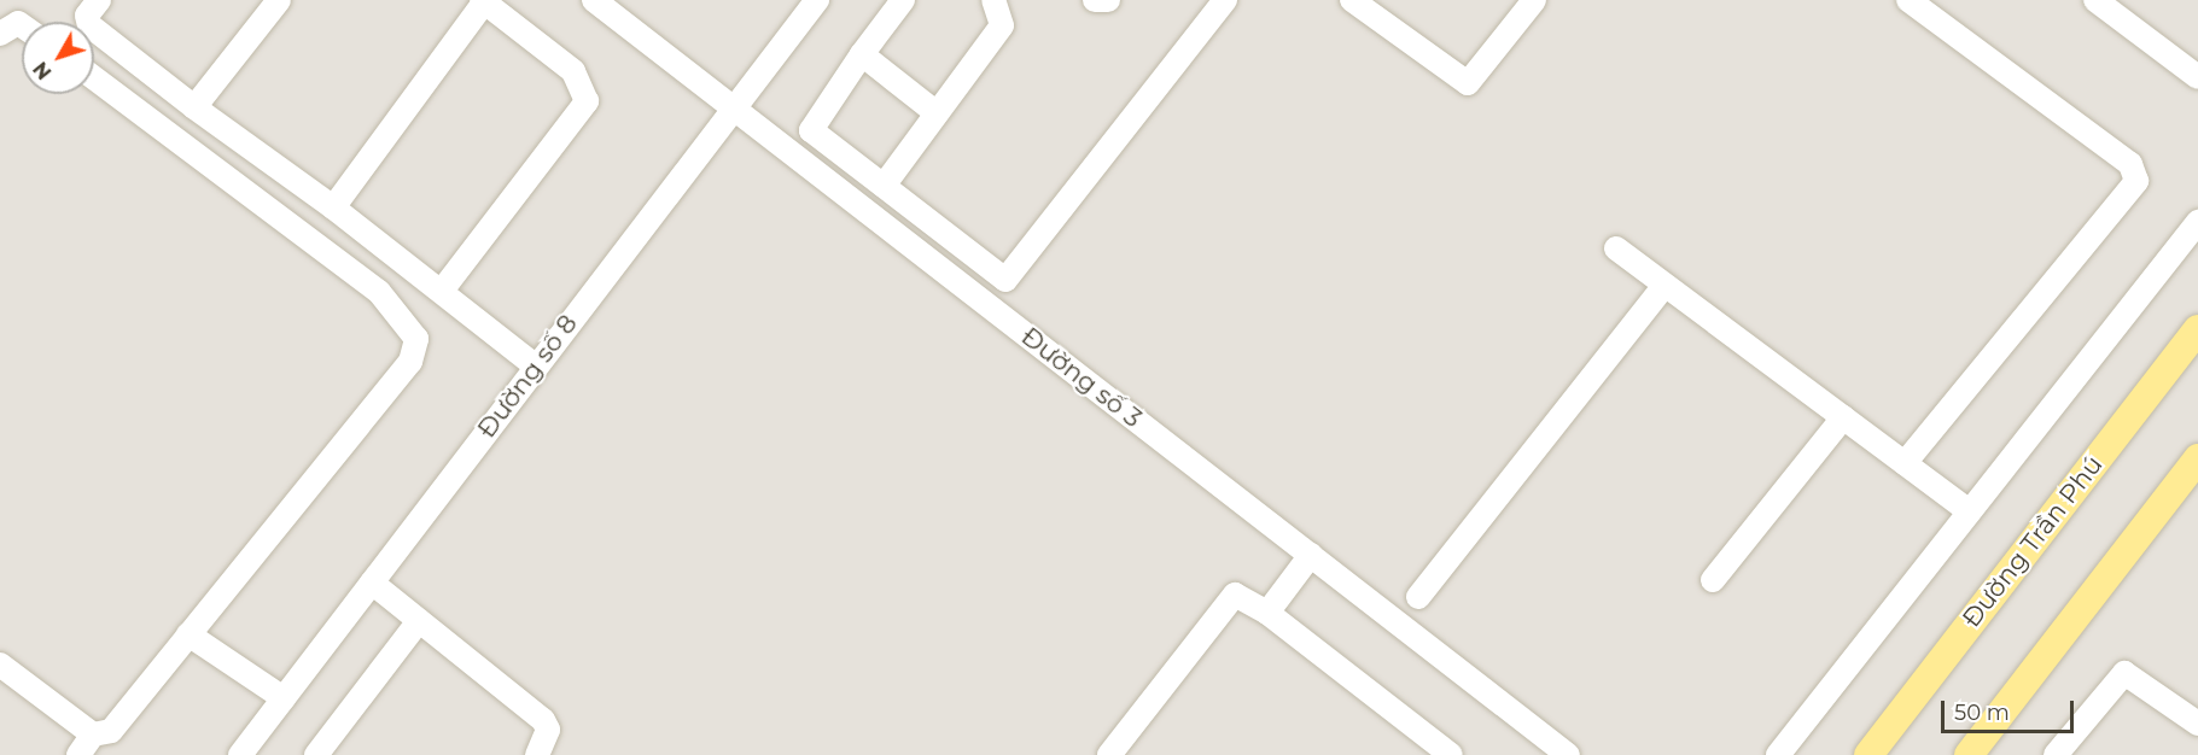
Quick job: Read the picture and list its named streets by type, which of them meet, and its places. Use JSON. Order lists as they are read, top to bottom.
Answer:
{
  "streets": {
    "main road": ["Đường Trần Phú"],
    "street": ["Đường số 8", "Đường số 3"]
  },
  "crossings": [
    ["Đường số 8", "Đường số 3"]
  ],
  "scale_bar": "50 m",
  "north": "bottom left"
}
